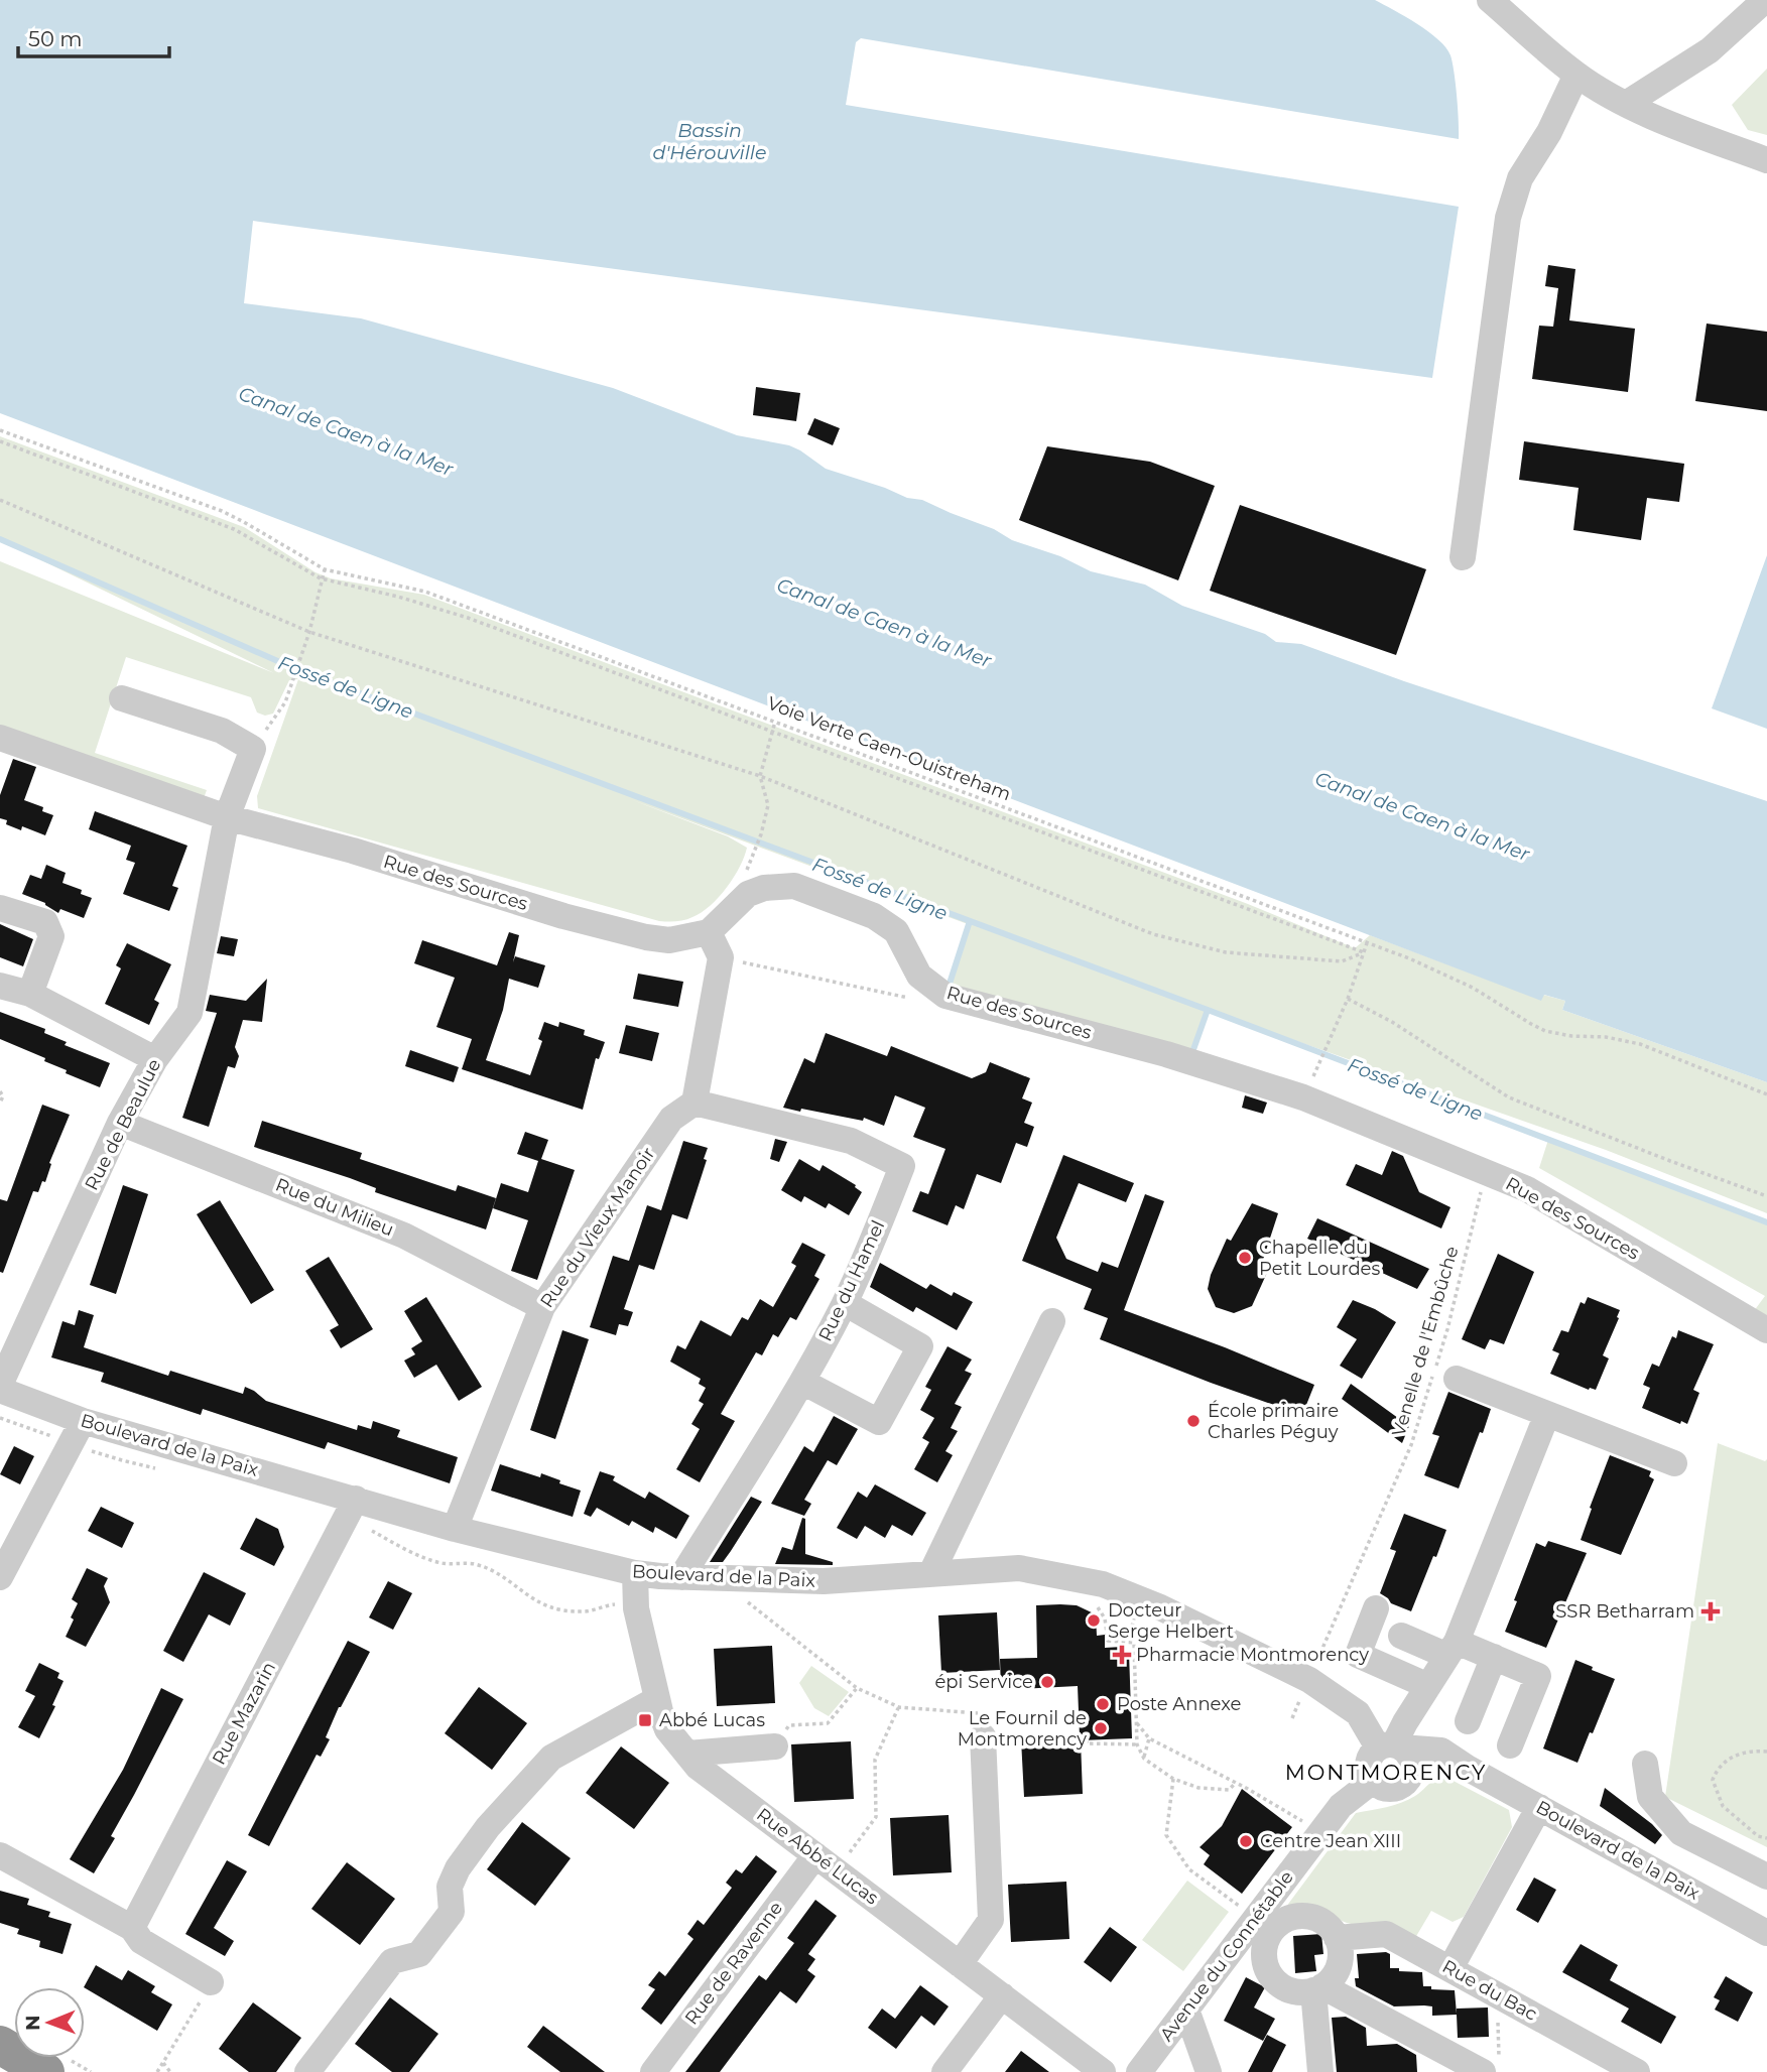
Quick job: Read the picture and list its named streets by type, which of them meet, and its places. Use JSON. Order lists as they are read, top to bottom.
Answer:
{
  "streets": {
    "street": [
      "Rue des Sources",
      "Rue de Beaulue",
      "Rue du Milieu",
      "Rue du Vieux Manoir",
      "Rue du Hamel",
      "Boulevard de la Paix",
      "Rue Mazarin",
      "Rue Abbé Lucas",
      "Avenue du Connétable",
      "Rue de Ravenne",
      "Rue du Bac"
    ],
    "path": ["Voie Verte Caen-Ouistreham", "Venelle de l'Embûche"]
  },
  "crossings": [
    ["Rue des Sources", "Rue de Beaulue"],
    ["Rue des Sources", "Venelle de l'Embûche"],
    ["Rue de Beaulue", "Rue du Milieu"],
    ["Rue de Beaulue", "Boulevard de la Paix"],
    ["Rue du Milieu", "Rue du Vieux Manoir"],
    ["Rue du Vieux Manoir", "Rue du Hamel"],
    ["Rue du Vieux Manoir", "Boulevard de la Paix"],
    ["Rue du Hamel", "Boulevard de la Paix"],
    ["Boulevard de la Paix", "Rue Mazarin"],
    ["Boulevard de la Paix", "Rue Abbé Lucas"],
    ["Boulevard de la Paix", "Avenue du Connétable"],
    ["Rue Abbé Lucas", "Rue de Ravenne"]
  ],
  "districts": ["MONTMORENCY"],
  "water": ["Bassin d'Hérouville", "Canal de Caen à la Mer", "Fossé de Ligne"],
  "places": {
    "other": [
      "Chapelle du Petit Lourdes",
      "École primaire Charles Péguy",
      "Docteur Serge Helbert",
      "épi Service",
      "Poste Annexe",
      "Le Fournil de Montmorency",
      "Centre Jean XIII"
    ],
    "health": ["SSR Betharram", "Pharmacie Montmorency"],
    "transit": ["Abbé Lucas"]
  },
  "scale_bar": "50 m",
  "north": "left"
}
